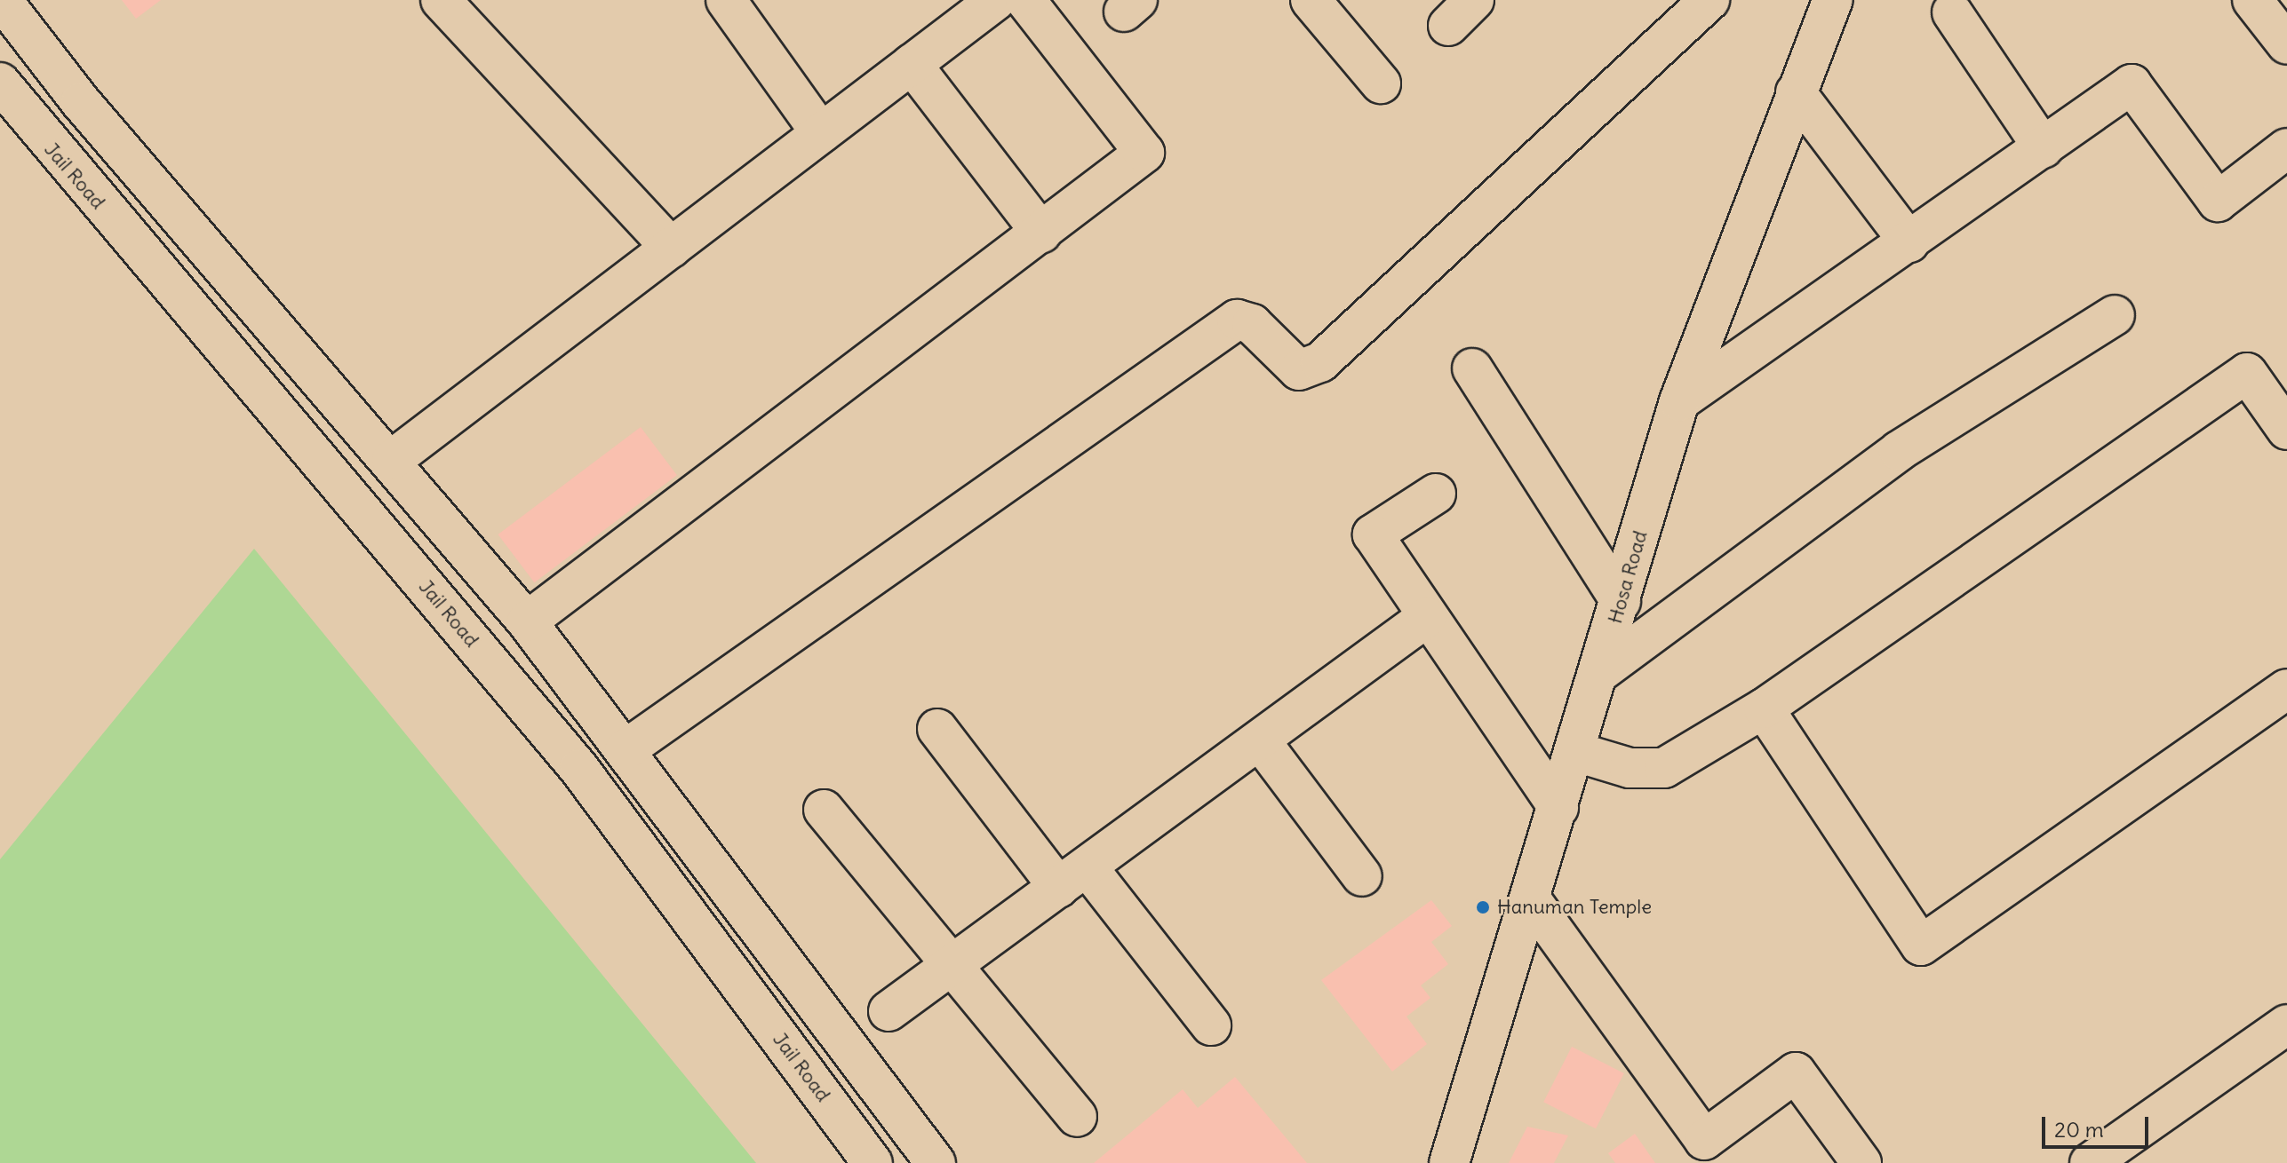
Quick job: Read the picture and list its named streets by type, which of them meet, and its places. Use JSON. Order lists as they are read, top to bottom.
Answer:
{
  "streets": {
    "street": ["Jail Road", "Hosa Road"]
  },
  "places": ["Hanuman Temple"],
  "scale_bar": "20 m"
}
